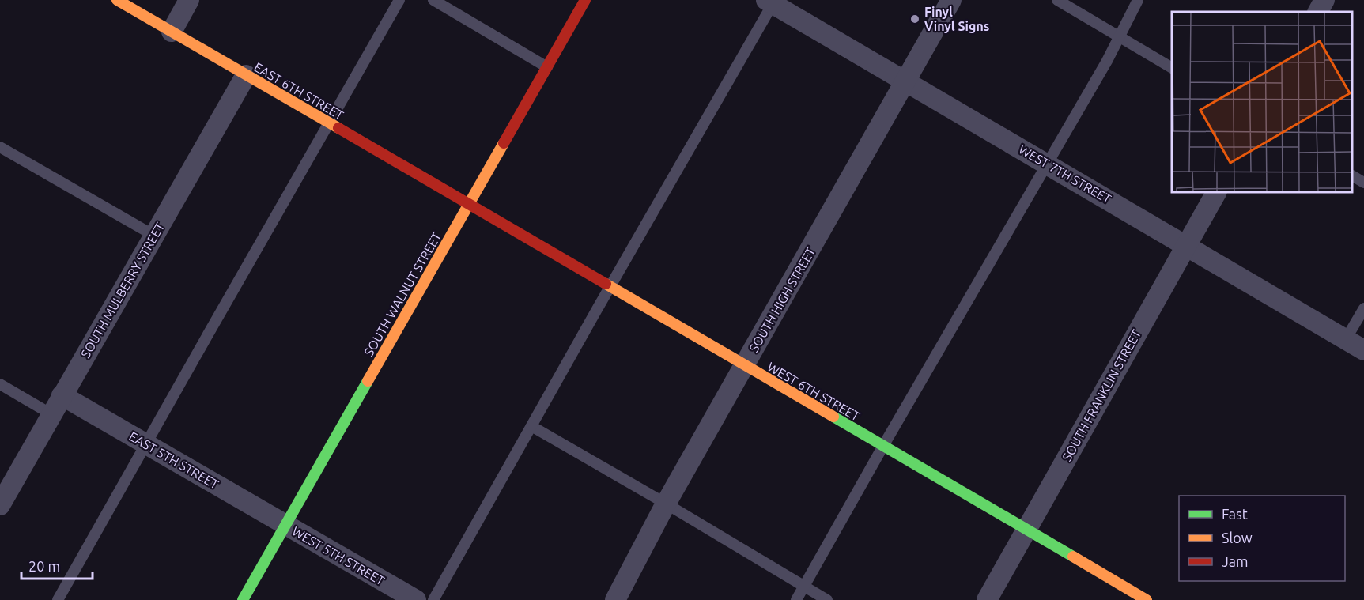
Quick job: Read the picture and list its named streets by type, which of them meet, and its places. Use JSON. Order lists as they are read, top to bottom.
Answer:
{
  "streets": {
    "street": [
      "EAST 6TH STREET",
      "WEST 7TH STREET",
      "SOUTH MULBERRY STREET",
      "SOUTH WALNUT STREET",
      "SOUTH HIGH STREET",
      "WEST 6TH STREET",
      "SOUTH FRANKLIN STREET",
      "EAST 5TH STREET",
      "WEST 5TH STREET"
    ]
  },
  "crossings": [
    ["EAST 6TH STREET", "SOUTH MULBERRY STREET"],
    ["EAST 6TH STREET", "SOUTH WALNUT STREET"],
    ["EAST 6TH STREET", "WEST 6TH STREET"],
    ["WEST 7TH STREET", "SOUTH HIGH STREET"],
    ["WEST 7TH STREET", "SOUTH FRANKLIN STREET"],
    ["SOUTH MULBERRY STREET", "EAST 5TH STREET"],
    ["SOUTH WALNUT STREET", "WEST 6TH STREET"],
    ["SOUTH WALNUT STREET", "EAST 5TH STREET"],
    ["SOUTH WALNUT STREET", "WEST 5TH STREET"],
    ["SOUTH HIGH STREET", "WEST 6TH STREET"],
    ["WEST 6TH STREET", "SOUTH FRANKLIN STREET"],
    ["EAST 5TH STREET", "WEST 5TH STREET"]
  ],
  "places": ["Finyl Vinyl Signs"],
  "legend": ["Fast", "Slow", "Jam"],
  "scale_bar": "20 m"
}
